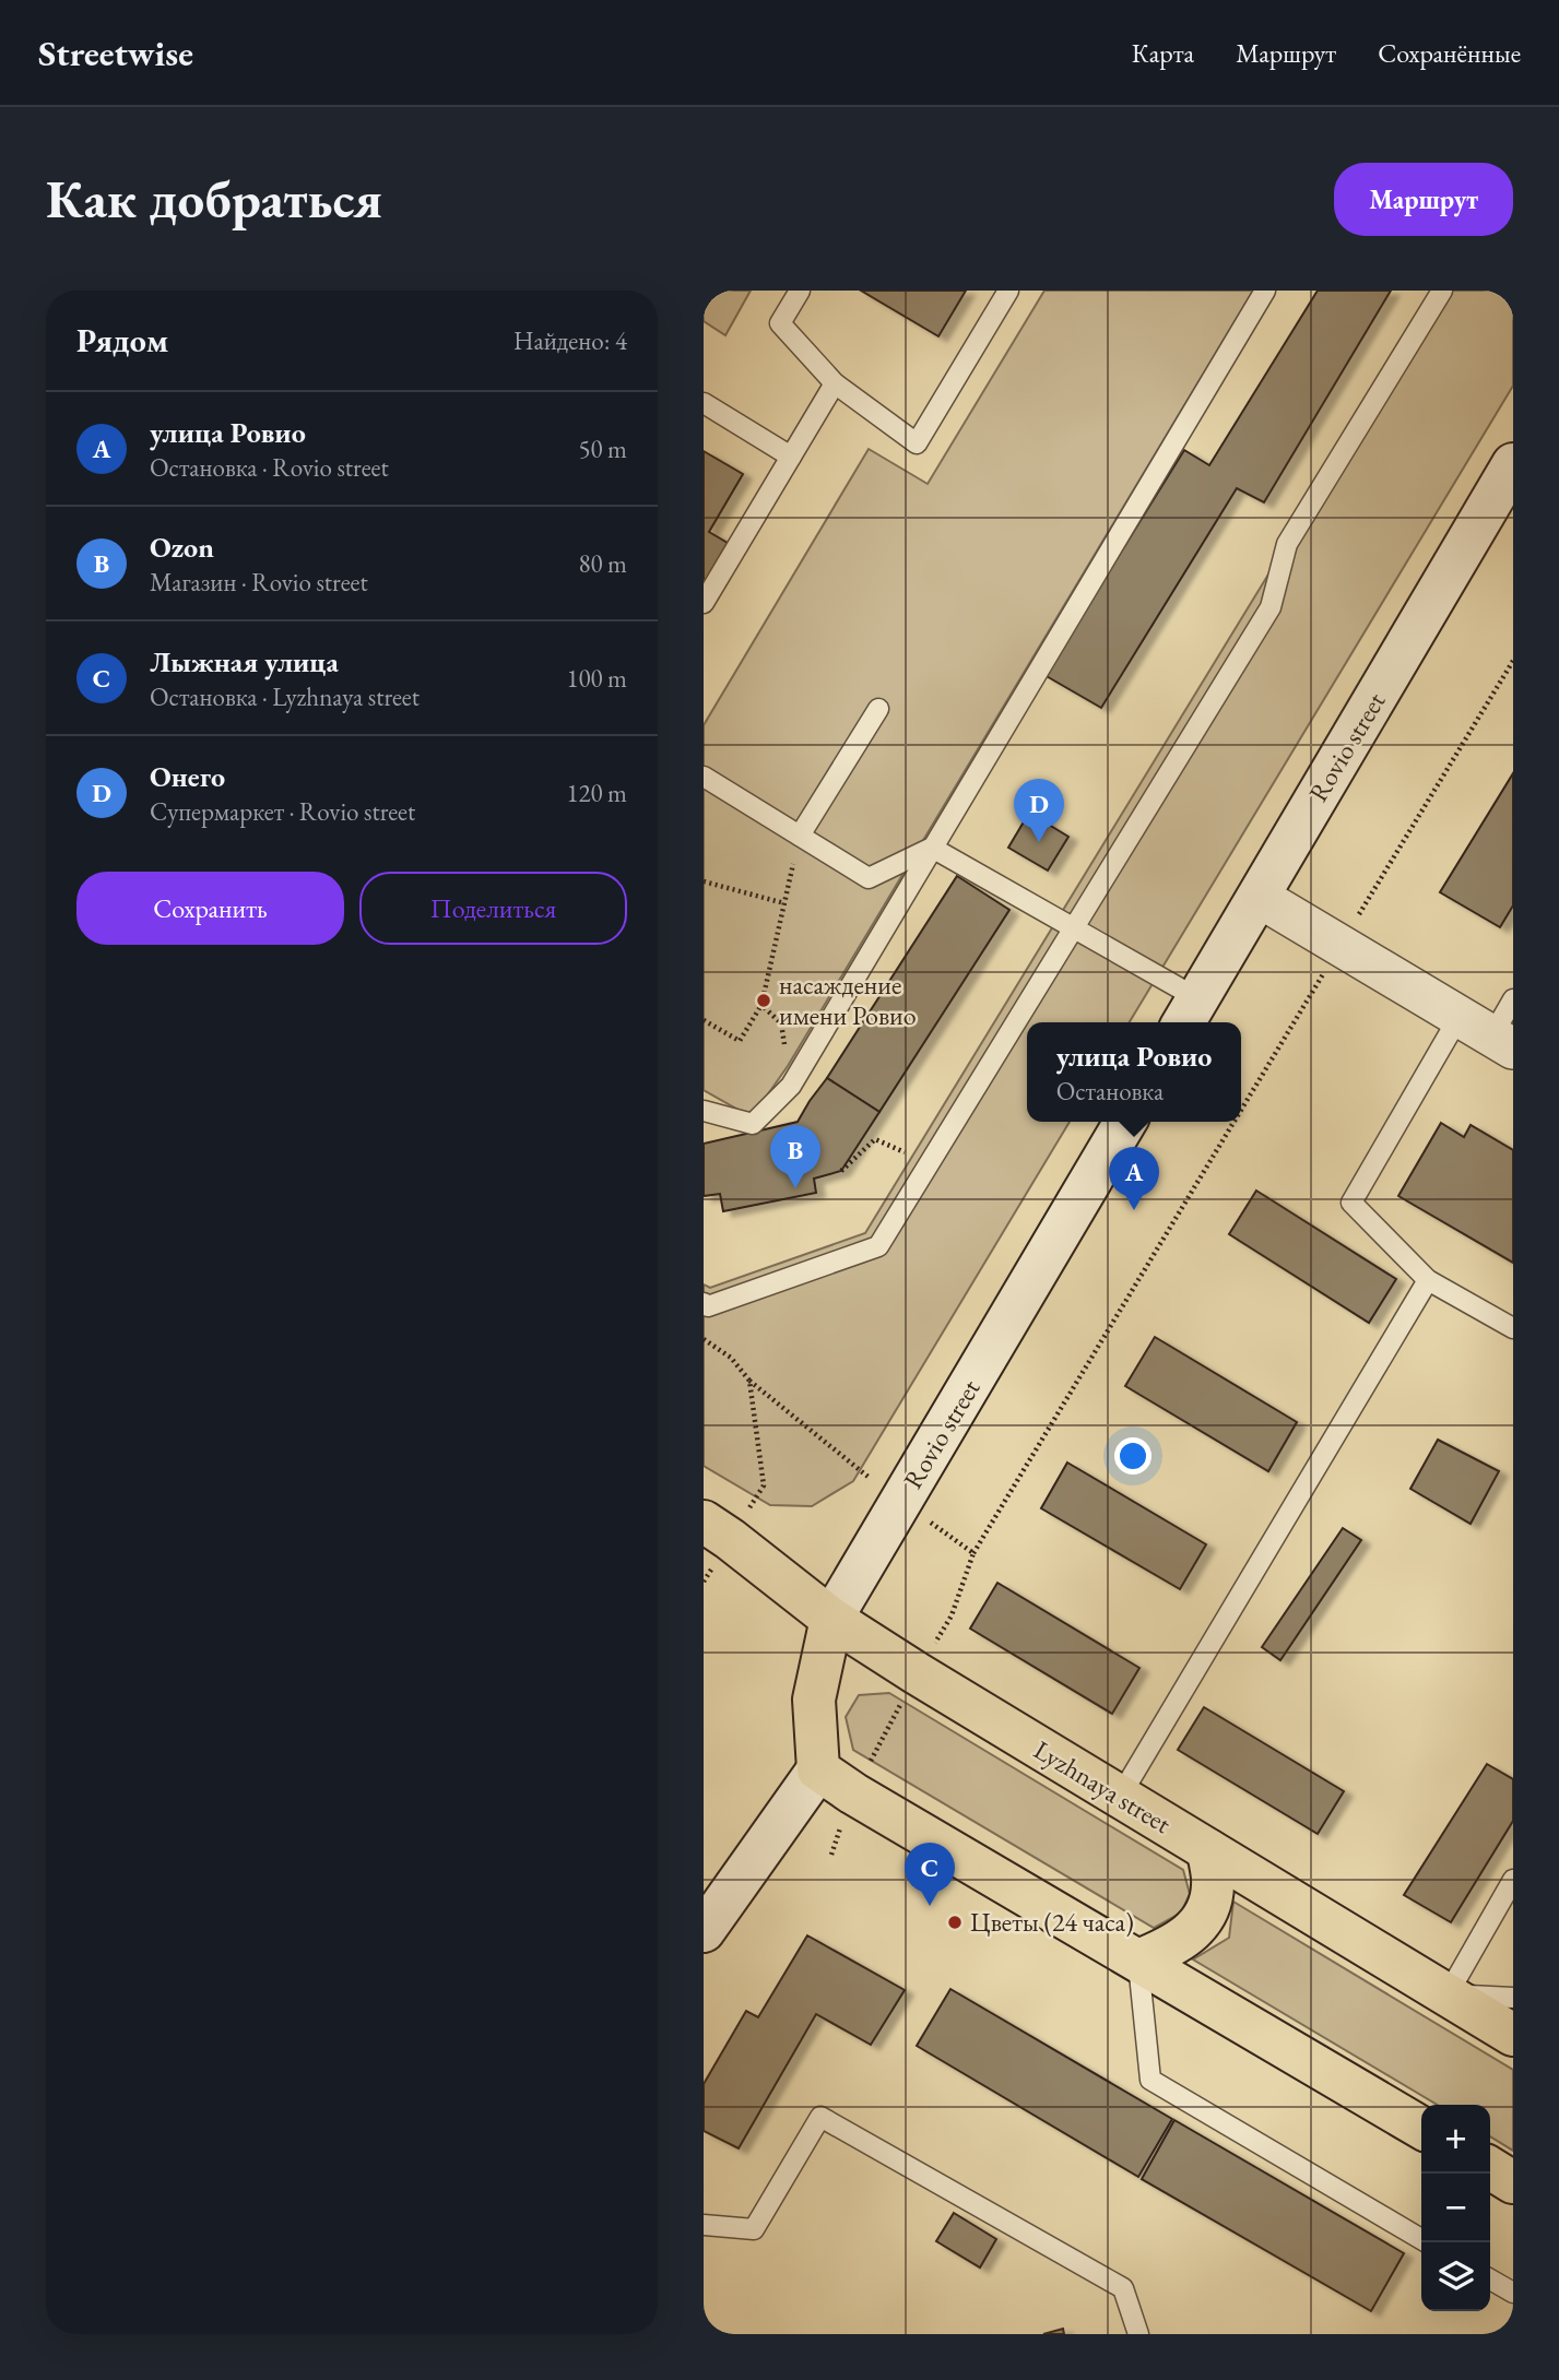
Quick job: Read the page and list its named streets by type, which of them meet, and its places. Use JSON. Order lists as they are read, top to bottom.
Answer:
{
  "streets": {
    "main road": ["Rovio street", "Lyzhnaya street"]
  },
  "crossings": [
    ["Rovio street", "Lyzhnaya street"]
  ],
  "places": ["насаждение имени Ровио", "Цветы (24 часа)"],
  "page": {
    "header": "Streetwise",
    "nav": ["Карта", "Маршрут", "Сохранённые"],
    "buttons": [
      "Маршрут",
      ["Сохранить", "Поделиться"]
    ],
    "title": "Как добраться",
    "heading": ["Рядом", "Найдено: 4"],
    "list": [
      {
        "mark": "A",
        "name": "улица Ровио",
        "note": "Остановка · Rovio street",
        "value": "50 m"
      },
      {
        "mark": "B",
        "name": "Ozon",
        "note": "Магазин · Rovio street",
        "value": "80 m"
      },
      {
        "mark": "C",
        "name": "Лыжная улица",
        "note": "Остановка · Lyzhnaya street",
        "value": "100 m"
      },
      {
        "mark": "D",
        "name": "Онего",
        "note": "Супермаркет · Rovio street",
        "value": "120 m"
      }
    ],
    "pins": [
      "D",
      "B",
      "A",
      "C"
    ],
    "popup": ["улица Ровио", "Остановка"],
    "map_buttons": ["+", "−"]
  }
}
